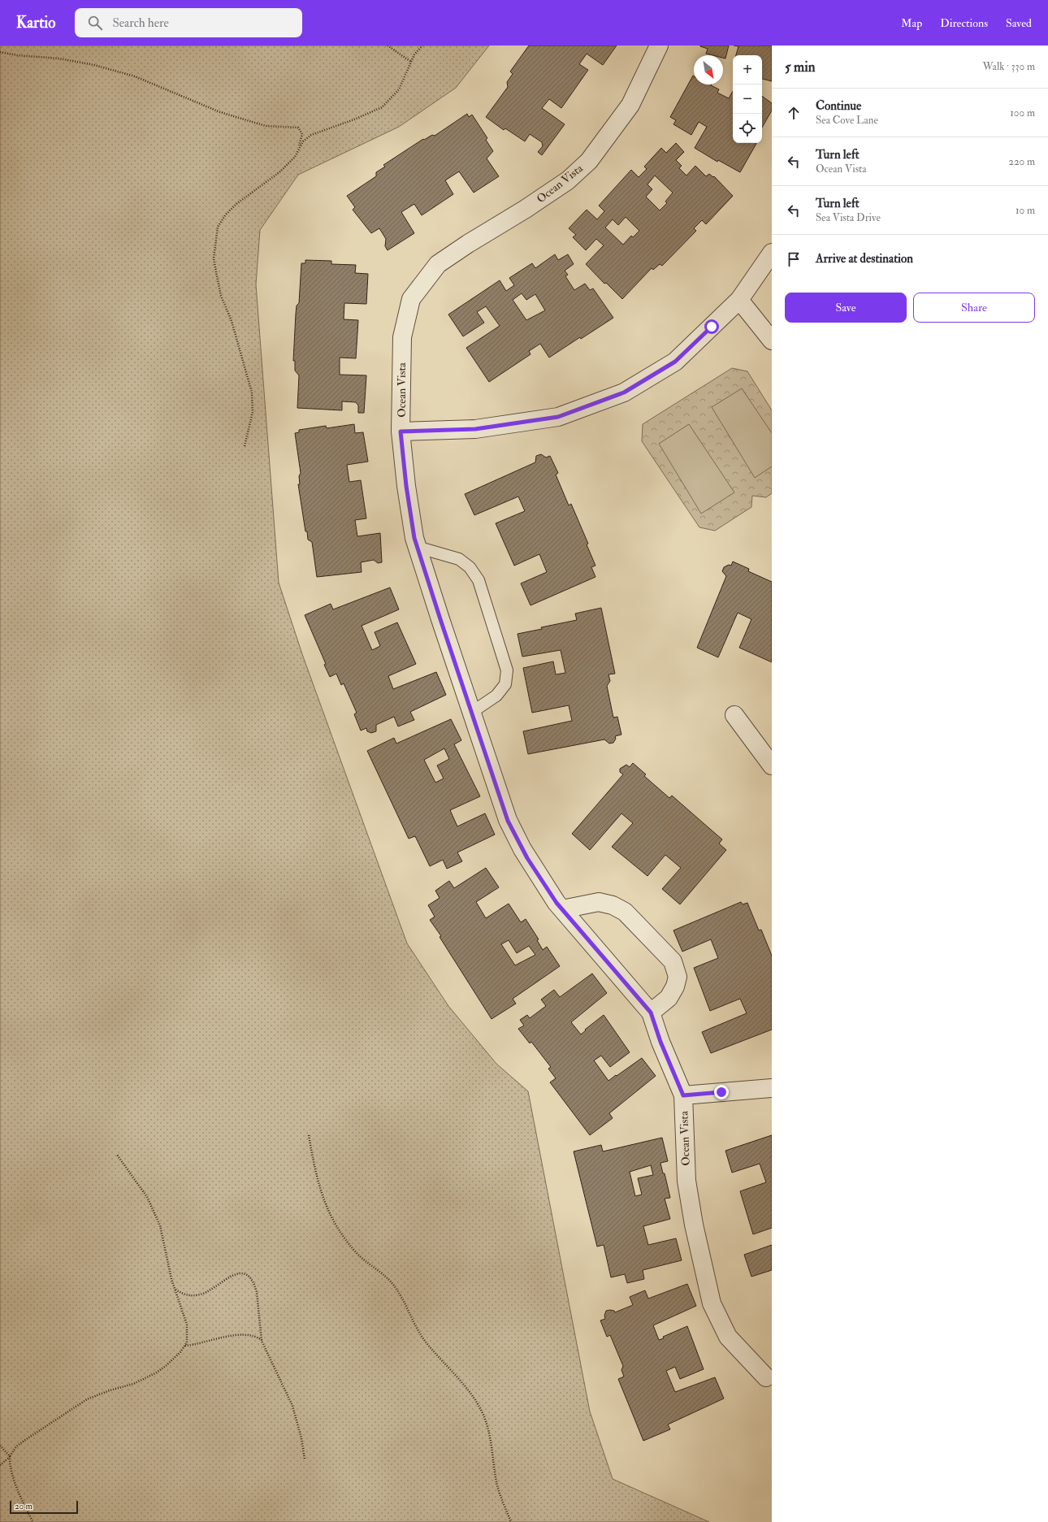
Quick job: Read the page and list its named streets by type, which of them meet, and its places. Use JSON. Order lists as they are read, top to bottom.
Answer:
{
  "streets": {
    "street": ["Ocean Vista"]
  },
  "scale_bar": "20 m",
  "north": "bottom right",
  "page": {
    "header": "Kartio",
    "search": "Search here",
    "nav": ["Map", "Directions", "Saved"],
    "heading": ["5 min", "Walk · 330 m"],
    "map_buttons": ["+", "−"],
    "list": [
      ["Continue", "Sea Cove Lane", "100 m"],
      ["Turn left", "Ocean Vista", "220 m"],
      ["Turn left", "Sea Vista Drive", "10 m"],
      "Arrive at destination"
    ],
    "buttons": ["Save", "Share"],
    "scale": "20 m"
  }
}
